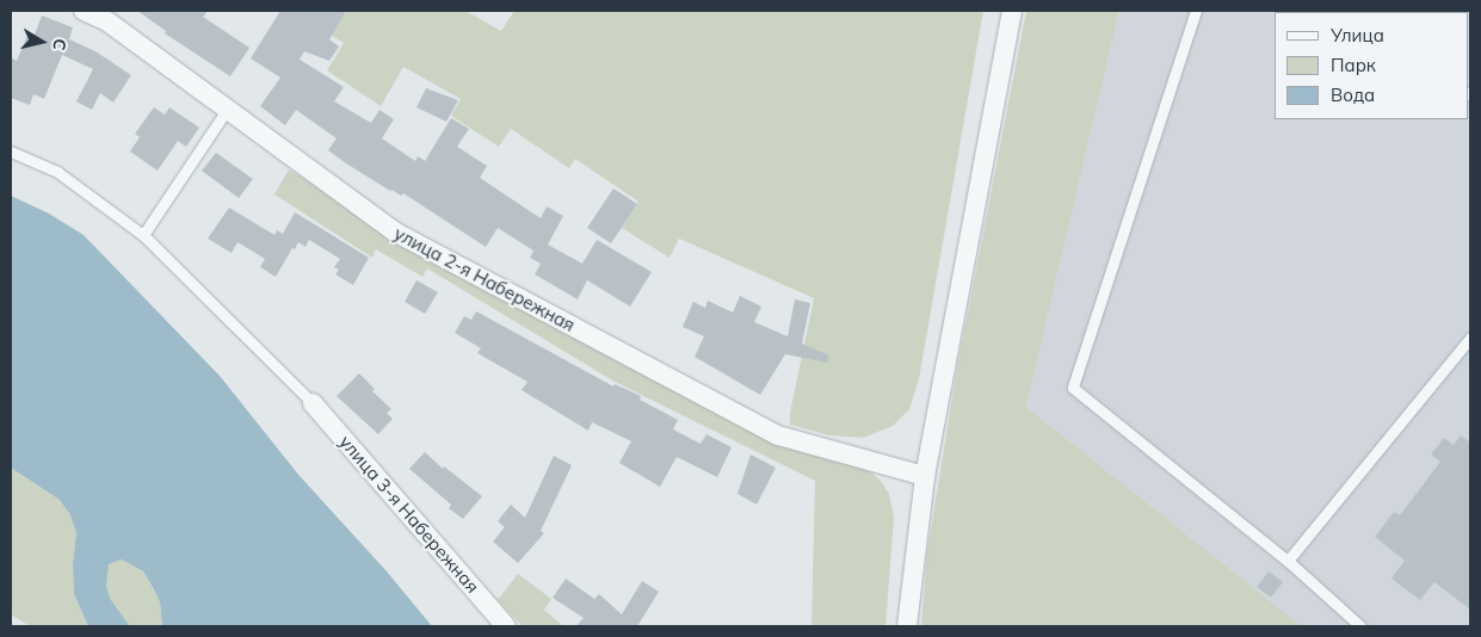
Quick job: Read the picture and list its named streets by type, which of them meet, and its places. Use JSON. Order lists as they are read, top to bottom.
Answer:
{
  "streets": {
    "street": ["улица 2-я Набережная", "улица 3-я Набережная"]
  },
  "legend": ["Улица", "Парк", "Вода"],
  "north": "right"
}
